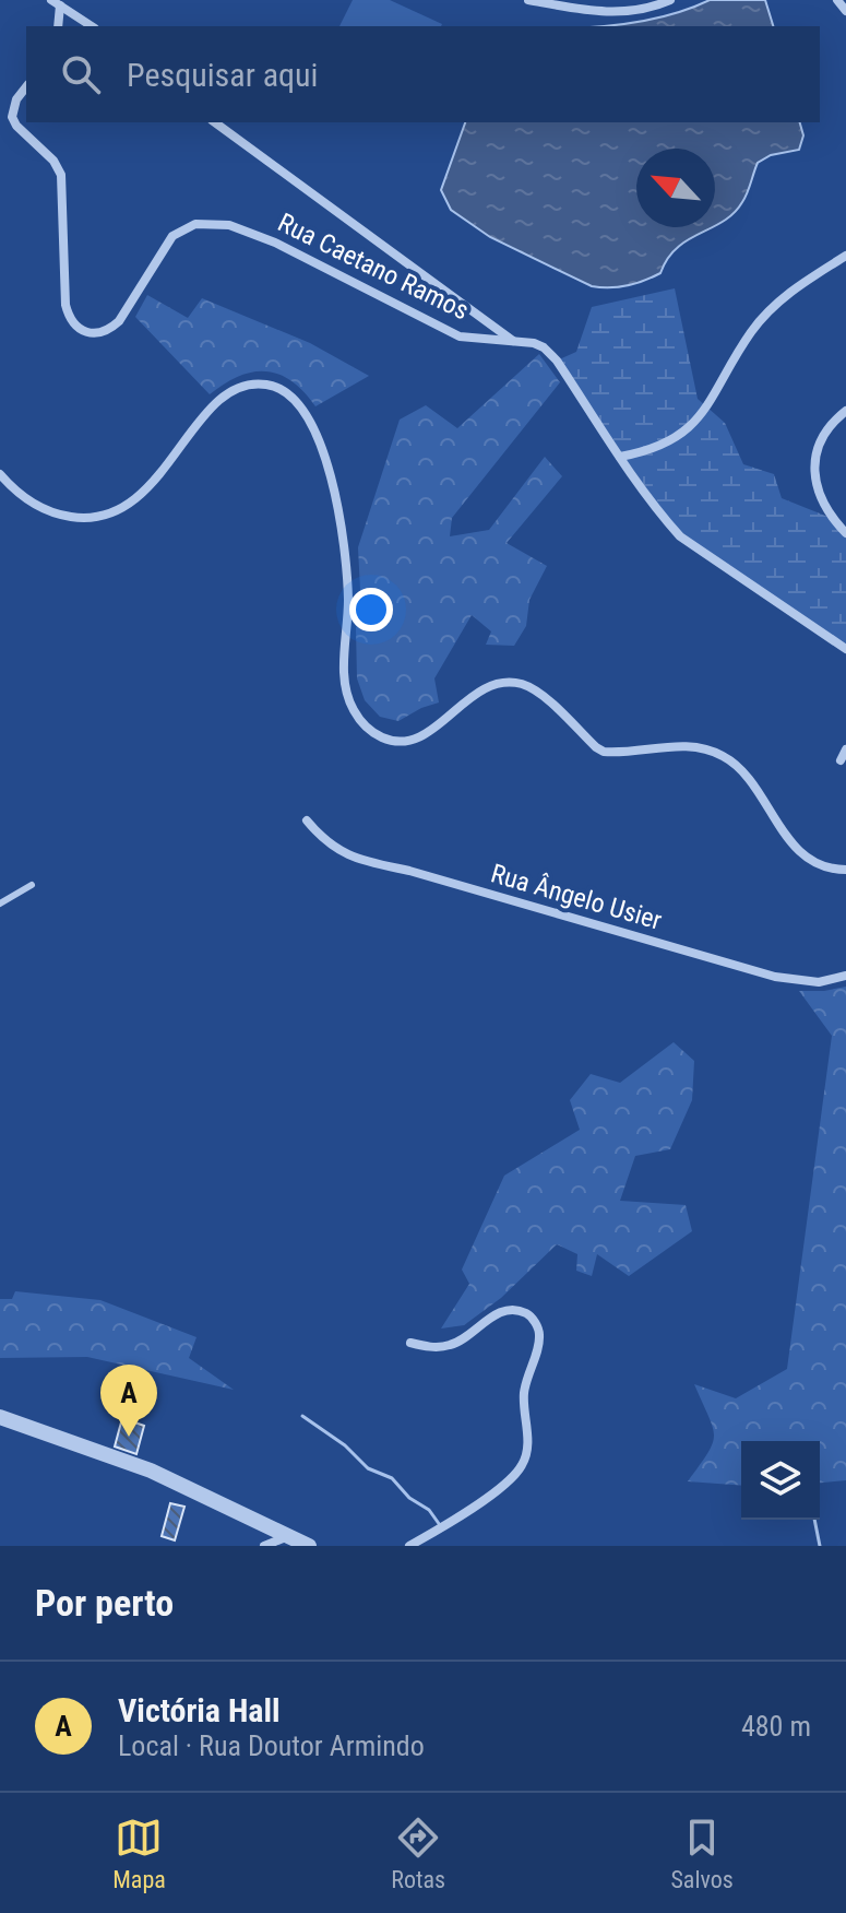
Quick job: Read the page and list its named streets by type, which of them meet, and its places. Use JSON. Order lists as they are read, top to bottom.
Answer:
{
  "streets": {
    "street": ["Rua Caetano Ramos", "Rua Ângelo Usier"]
  },
  "north": "top left",
  "page": {
    "search": "Pesquisar aqui",
    "pins": "A",
    "heading": "Por perto",
    "list": [
      {
        "mark": "A",
        "name": "Victória Hall",
        "note": "Local · Rua Doutor Armindo",
        "value": "480 m"
      }
    ],
    "nav": ["Mapa", "Rotas", "Salvos"]
  }
}
